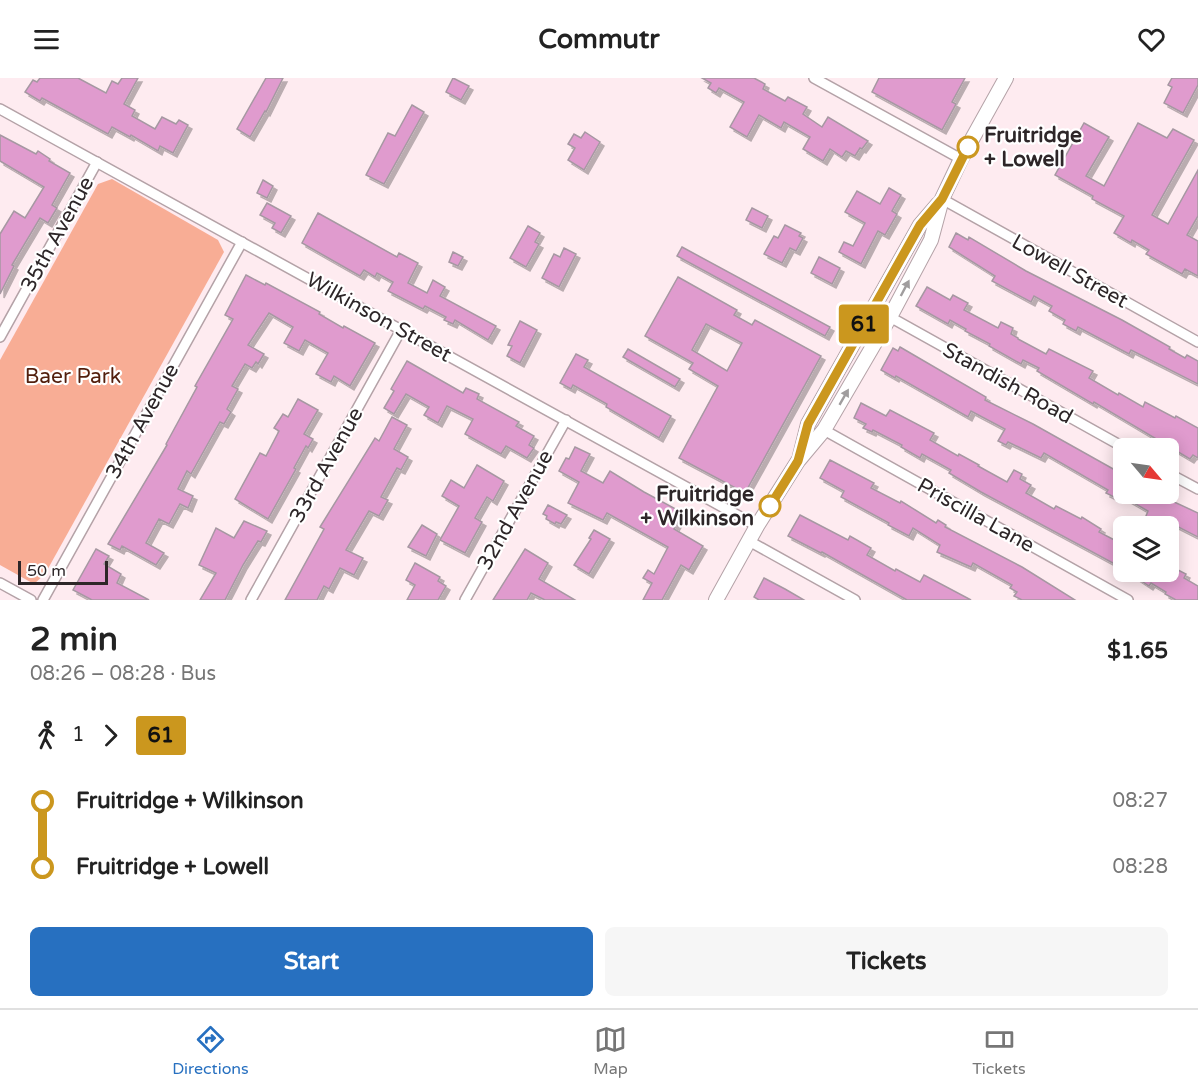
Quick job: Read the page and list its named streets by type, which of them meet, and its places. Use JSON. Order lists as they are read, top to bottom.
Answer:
{
  "streets": {
    "street": [
      "35th Avenue",
      "Lowell Street",
      "Wilkinson Street",
      "Standish Road",
      "34th Avenue",
      "33rd Avenue",
      "32nd Avenue",
      "Priscilla Lane"
    ]
  },
  "crossings": [
    ["35th Avenue", "Wilkinson Street"],
    ["Wilkinson Street", "34th Avenue"],
    ["Wilkinson Street", "33rd Avenue"],
    ["Wilkinson Street", "32nd Avenue"]
  ],
  "parks": ["Baer Park"],
  "places": ["Fruitridge + Lowell", "Fruitridge + Wilkinson"],
  "lines": ["bus line 61"],
  "scale_bar": "50 m",
  "north": "bottom right",
  "page": {
    "header": "Commutr",
    "on_map": "61",
    "scale": "50 m",
    "heading": ["2 min", "08:26 – 08:28 · Bus", "$1.65"],
    "legs": ["1", "61"],
    "list": [
      {
        "name": "Fruitridge + Wilkinson",
        "value": "08:27"
      },
      {
        "name": "Fruitridge + Lowell",
        "value": "08:28"
      }
    ],
    "buttons": ["Start", "Tickets"],
    "tabs": ["Directions", "Map", "Tickets"]
  }
}
